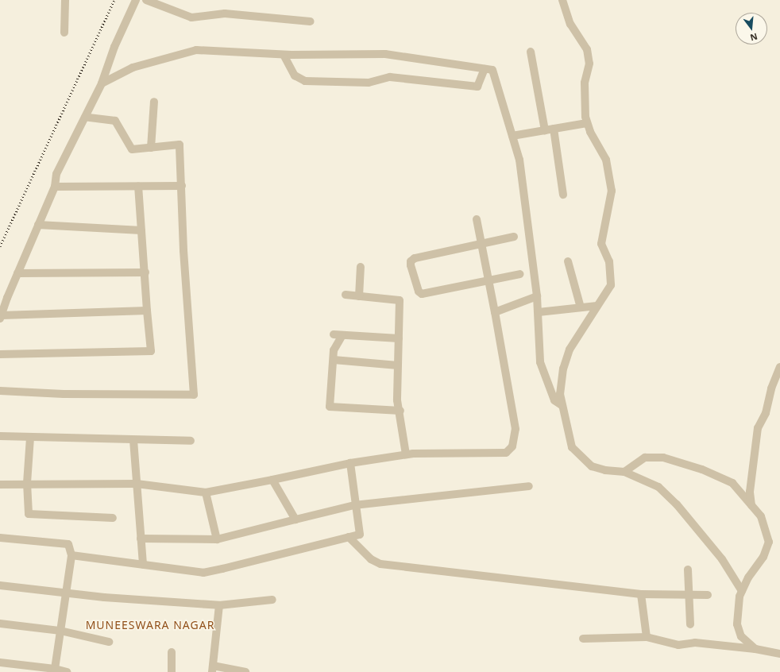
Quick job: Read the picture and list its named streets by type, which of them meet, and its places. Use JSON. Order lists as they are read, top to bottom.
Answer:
{
  "districts": ["MUNEESWARA NAGAR"],
  "north": "bottom"
}
